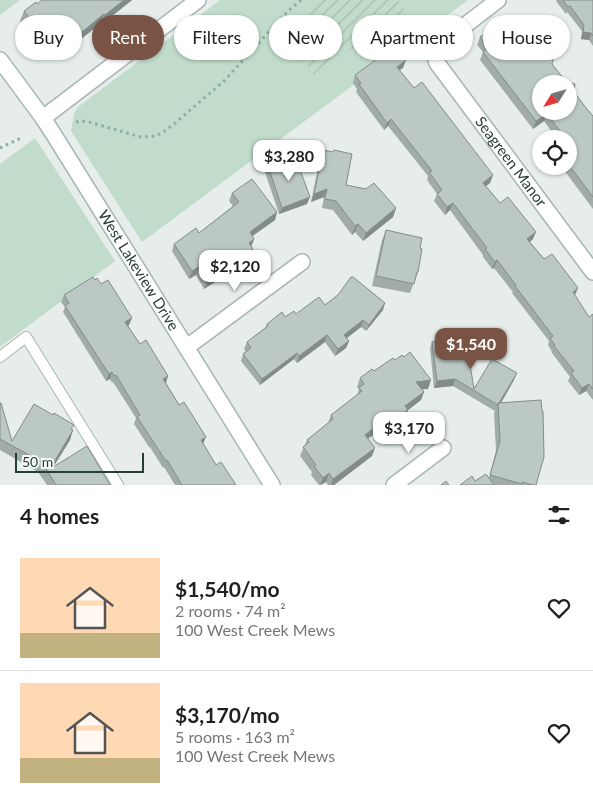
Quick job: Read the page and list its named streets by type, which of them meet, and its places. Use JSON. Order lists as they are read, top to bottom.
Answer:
{
  "streets": {
    "street": ["Seagreen Manor", "West Lakeview Drive"]
  },
  "scale_bar": "50 m",
  "north": "bottom left",
  "page": {
    "chip": [
      "Buy",
      "Rent",
      "Filters",
      "New",
      "Apartment",
      "House"
    ],
    "price": [
      "$3,280",
      "$2,120",
      "$1,540",
      "$3,170"
    ],
    "scale": "50 m",
    "heading": "4 homes",
    "list": [
      {
        "name": "$1,540/mo",
        "note": "2 rooms · 74 m² · 100 West Creek Mews"
      },
      {
        "name": "$3,170/mo",
        "note": "5 rooms · 163 m² · 100 West Creek Mews"
      }
    ]
  }
}
